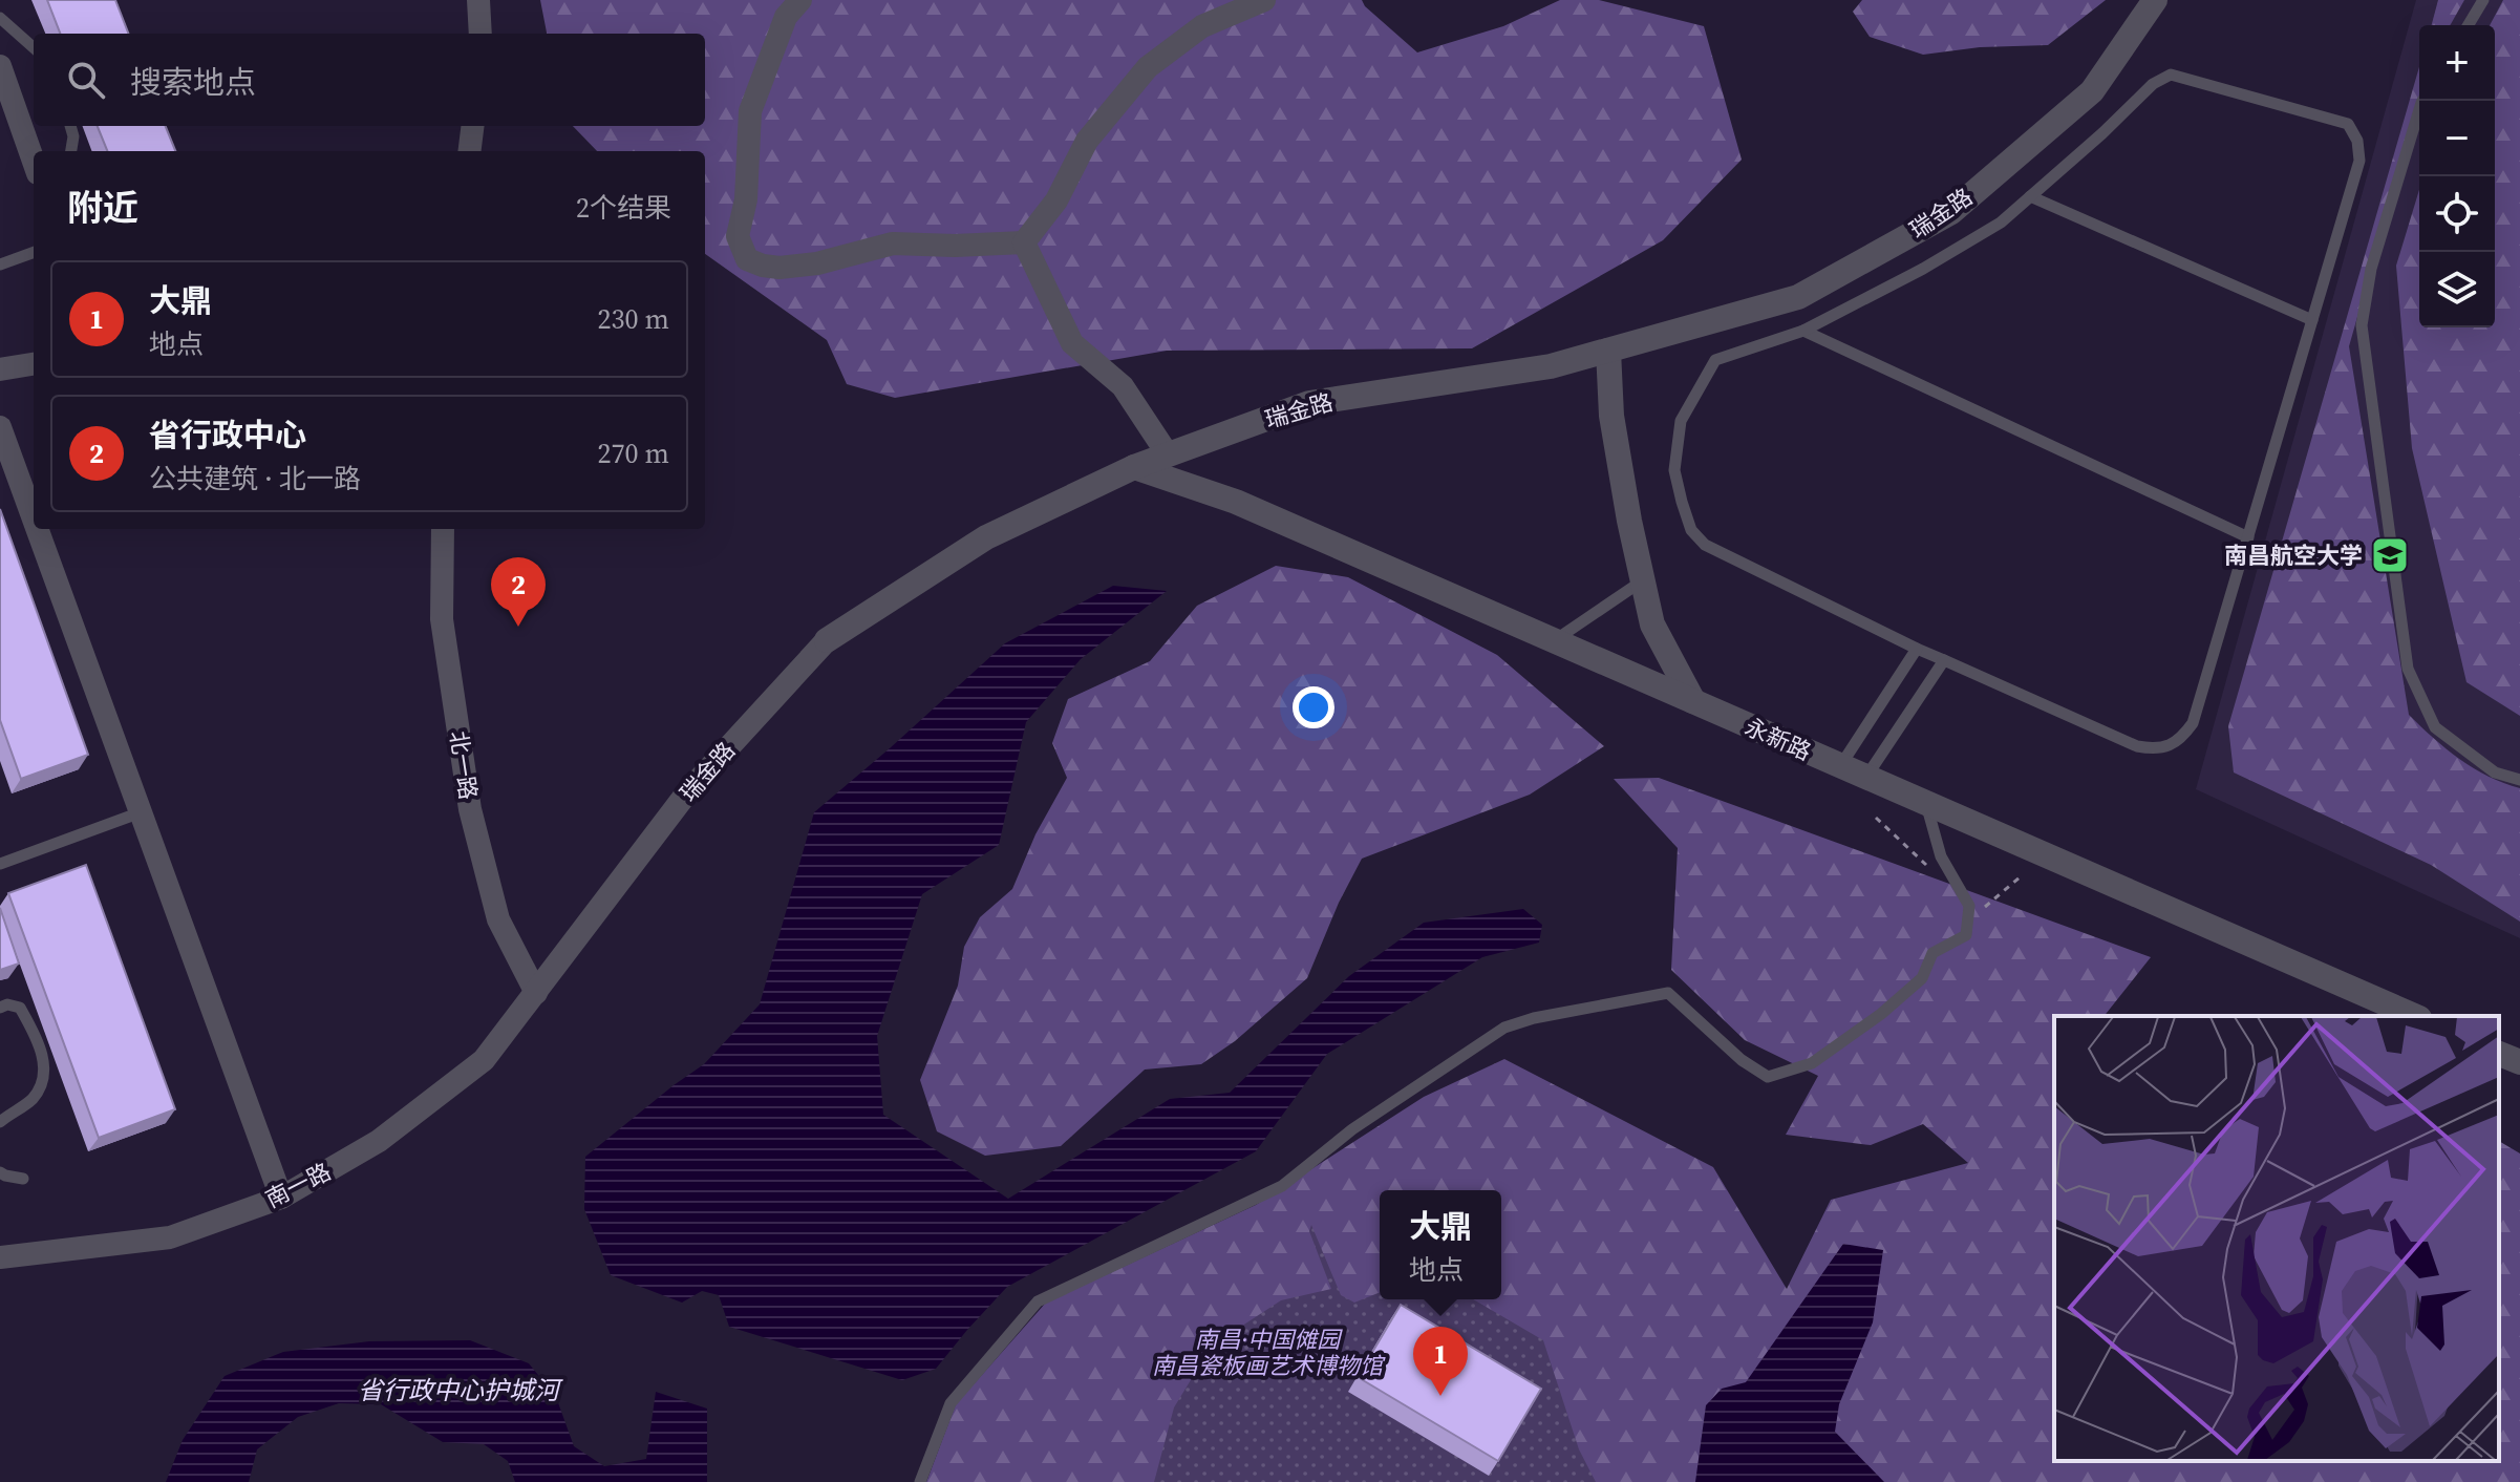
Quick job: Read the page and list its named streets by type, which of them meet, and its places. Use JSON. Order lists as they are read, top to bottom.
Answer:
{
  "streets": {
    "street": [
      "瑞金路",
      "永新路",
      "北一路",
      "南一路"
    ]
  },
  "crossings": [
    ["瑞金路", "永新路"],
    ["瑞金路", "北一路"],
    ["瑞金路", "南一路"],
    ["北一路", "南一路"]
  ],
  "water": ["省行政中心护城河"],
  "parks": ["南昌·中国傩园 南昌瓷板画艺术博物馆"],
  "places": {
    "school or university": ["南昌航空大学"]
  },
  "page": {
    "map_buttons": ["+", "−"],
    "search": "搜索地点",
    "heading": ["附近", "2个结果"],
    "list": [
      {
        "mark": "1",
        "name": "大鼎",
        "note": "地点",
        "value": "230 m"
      },
      {
        "mark": "2",
        "name": "省行政中心",
        "note": "公共建筑 · 北一路",
        "value": "270 m"
      }
    ],
    "pins": ["2", "1"],
    "popup": ["大鼎", "地点"]
  }
}
